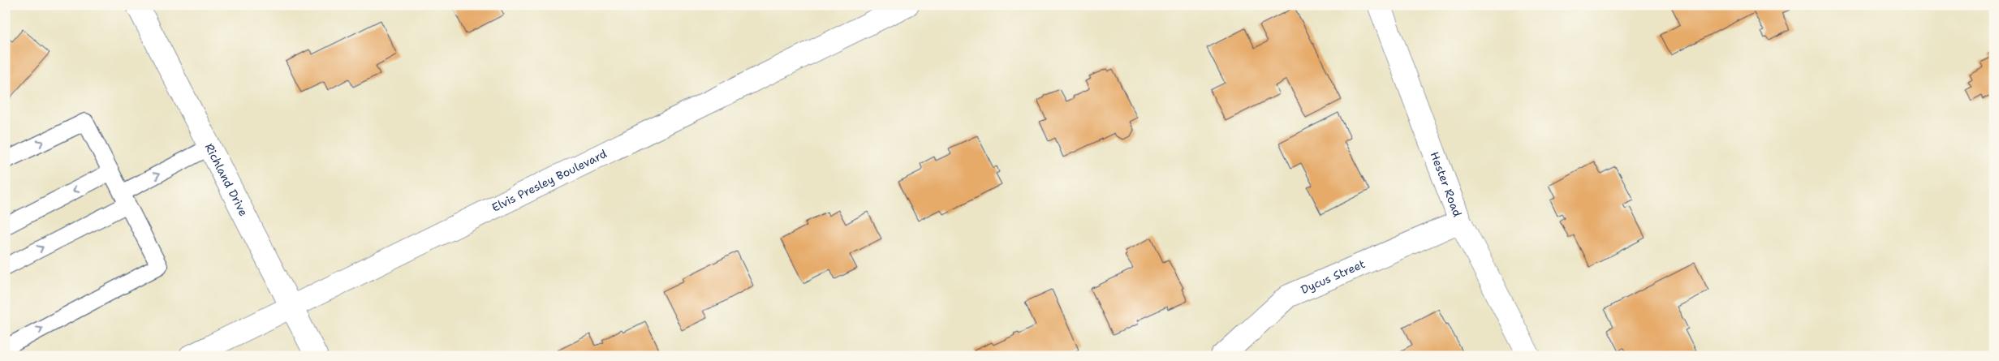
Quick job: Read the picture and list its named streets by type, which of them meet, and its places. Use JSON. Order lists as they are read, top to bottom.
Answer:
{
  "streets": {
    "street": [
      "Richland Drive",
      "Elvis Presley Boulevard",
      "Hester Road",
      "Dycus Street"
    ]
  },
  "crossings": [
    ["Richland Drive", "Elvis Presley Boulevard"],
    ["Hester Road", "Dycus Street"]
  ]
}
